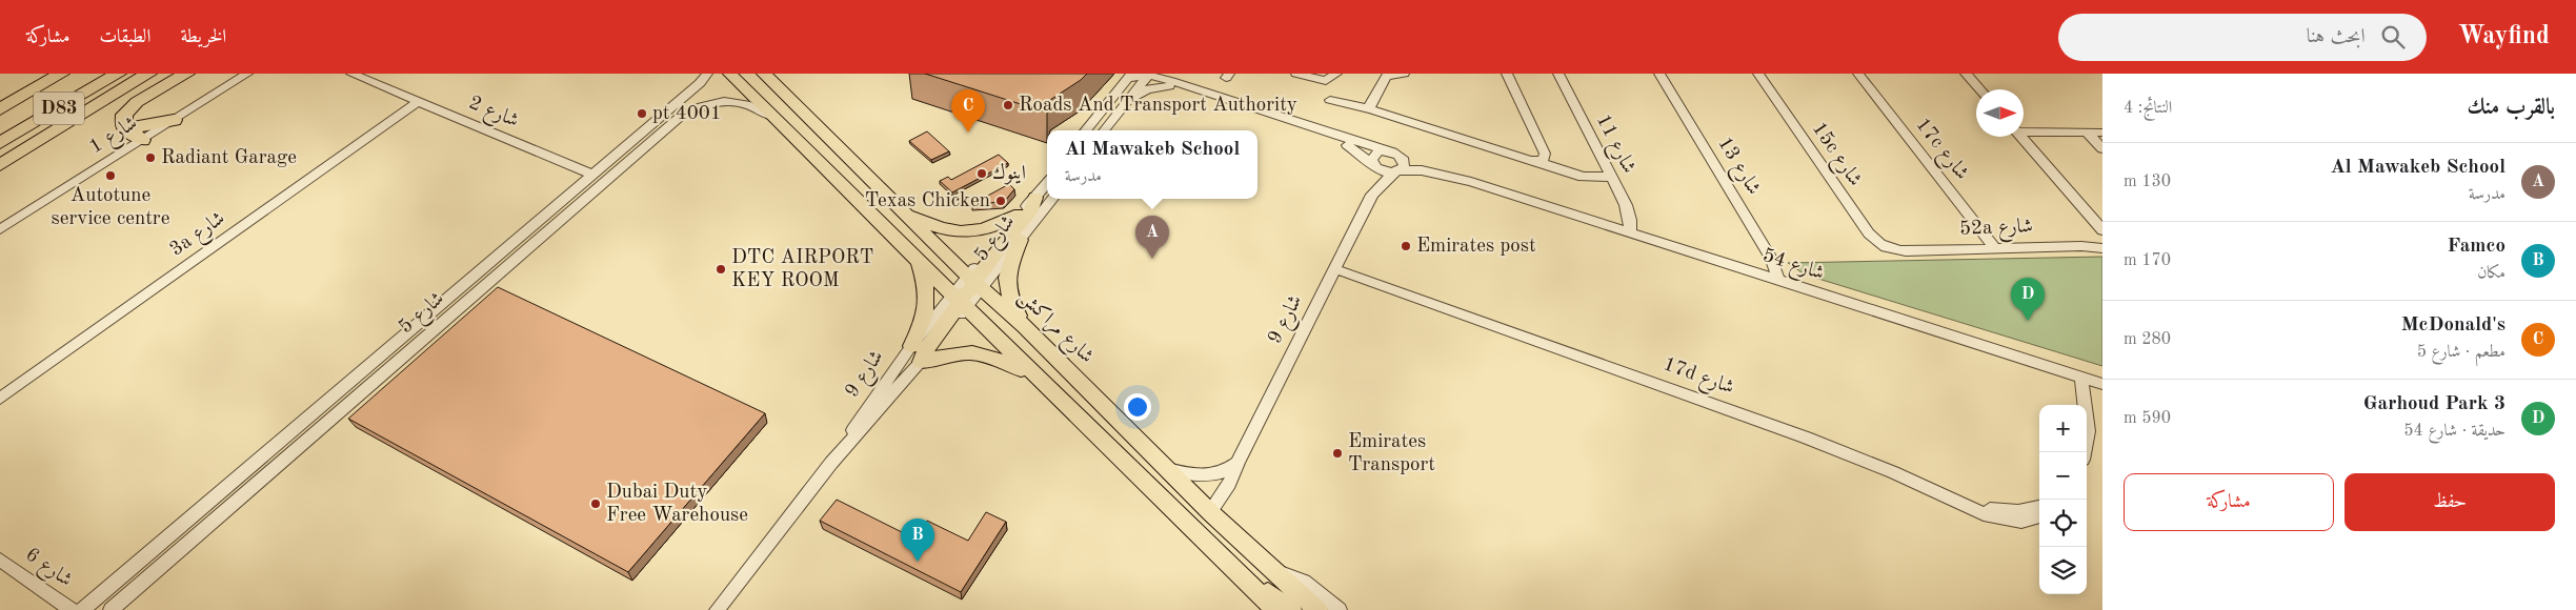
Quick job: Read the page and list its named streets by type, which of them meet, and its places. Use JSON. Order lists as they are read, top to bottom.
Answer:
{
  "streets": {
    "highway": ["D83"],
    "main road": ["شارع مراكش"],
    "street": [
      "شارع 2",
      "شارع 1",
      "شارع 11",
      "17c شارع",
      "15c شارع",
      "شارع 13",
      "52a شارع",
      "3a شارع",
      "شارع 5",
      "شارع 54",
      "شارع 9",
      "17d شارع",
      "شارع 6"
    ]
  },
  "crossings": [
    ["شارع 2", "3a شارع"],
    ["شارع 2", "شارع 5"],
    ["شارع 11", "شارع 54"],
    ["17c شارع", "52a شارع"],
    ["15c شارع", "52a شارع"],
    ["شارع 13", "شارع 54"],
    ["شارع 5", "شارع 9"],
    ["شارع 5", "شارع مراكش"],
    ["شارع 54", "شارع 9"],
    ["شارع 9", "شارع مراكش"],
    ["شارع 9", "17d شارع"]
  ],
  "places": [
    "Roads And Transport Authority",
    "pt 4001",
    "Radiant Garage",
    "اينوك",
    "Autotune service centre",
    "Texas Chicken",
    "Emirates post",
    "DTC AIRPORT KEY ROOM",
    "Emirates Transport",
    "Dubai Duty Free Warehouse"
  ],
  "north": "right",
  "page": {
    "header": "Wayfind",
    "search": "ابحث هنا",
    "nav": ["الخريطة", "الطبقات", "مشاركة"],
    "heading": ["بالقرب منك", "النتائج: 4"],
    "pins": [
      "C",
      "A",
      "D",
      "B"
    ],
    "popup": ["Al Mawakeb School", "مدرسة"],
    "list": [
      {
        "mark": "A",
        "name": "Al Mawakeb School",
        "note": "مدرسة",
        "value": "130 m"
      },
      {
        "mark": "B",
        "name": "Famco",
        "note": "مكان",
        "value": "170 m"
      },
      {
        "mark": "C",
        "name": "McDonald's",
        "note": "مطعم · شارع 5",
        "value": "280 m"
      },
      {
        "mark": "D",
        "name": "Garhoud Park 3",
        "note": "حديقة · شارع 54",
        "value": "590 m"
      }
    ],
    "map_buttons": ["+", "−"],
    "buttons": ["حفظ", "مشاركة"]
  }
}
